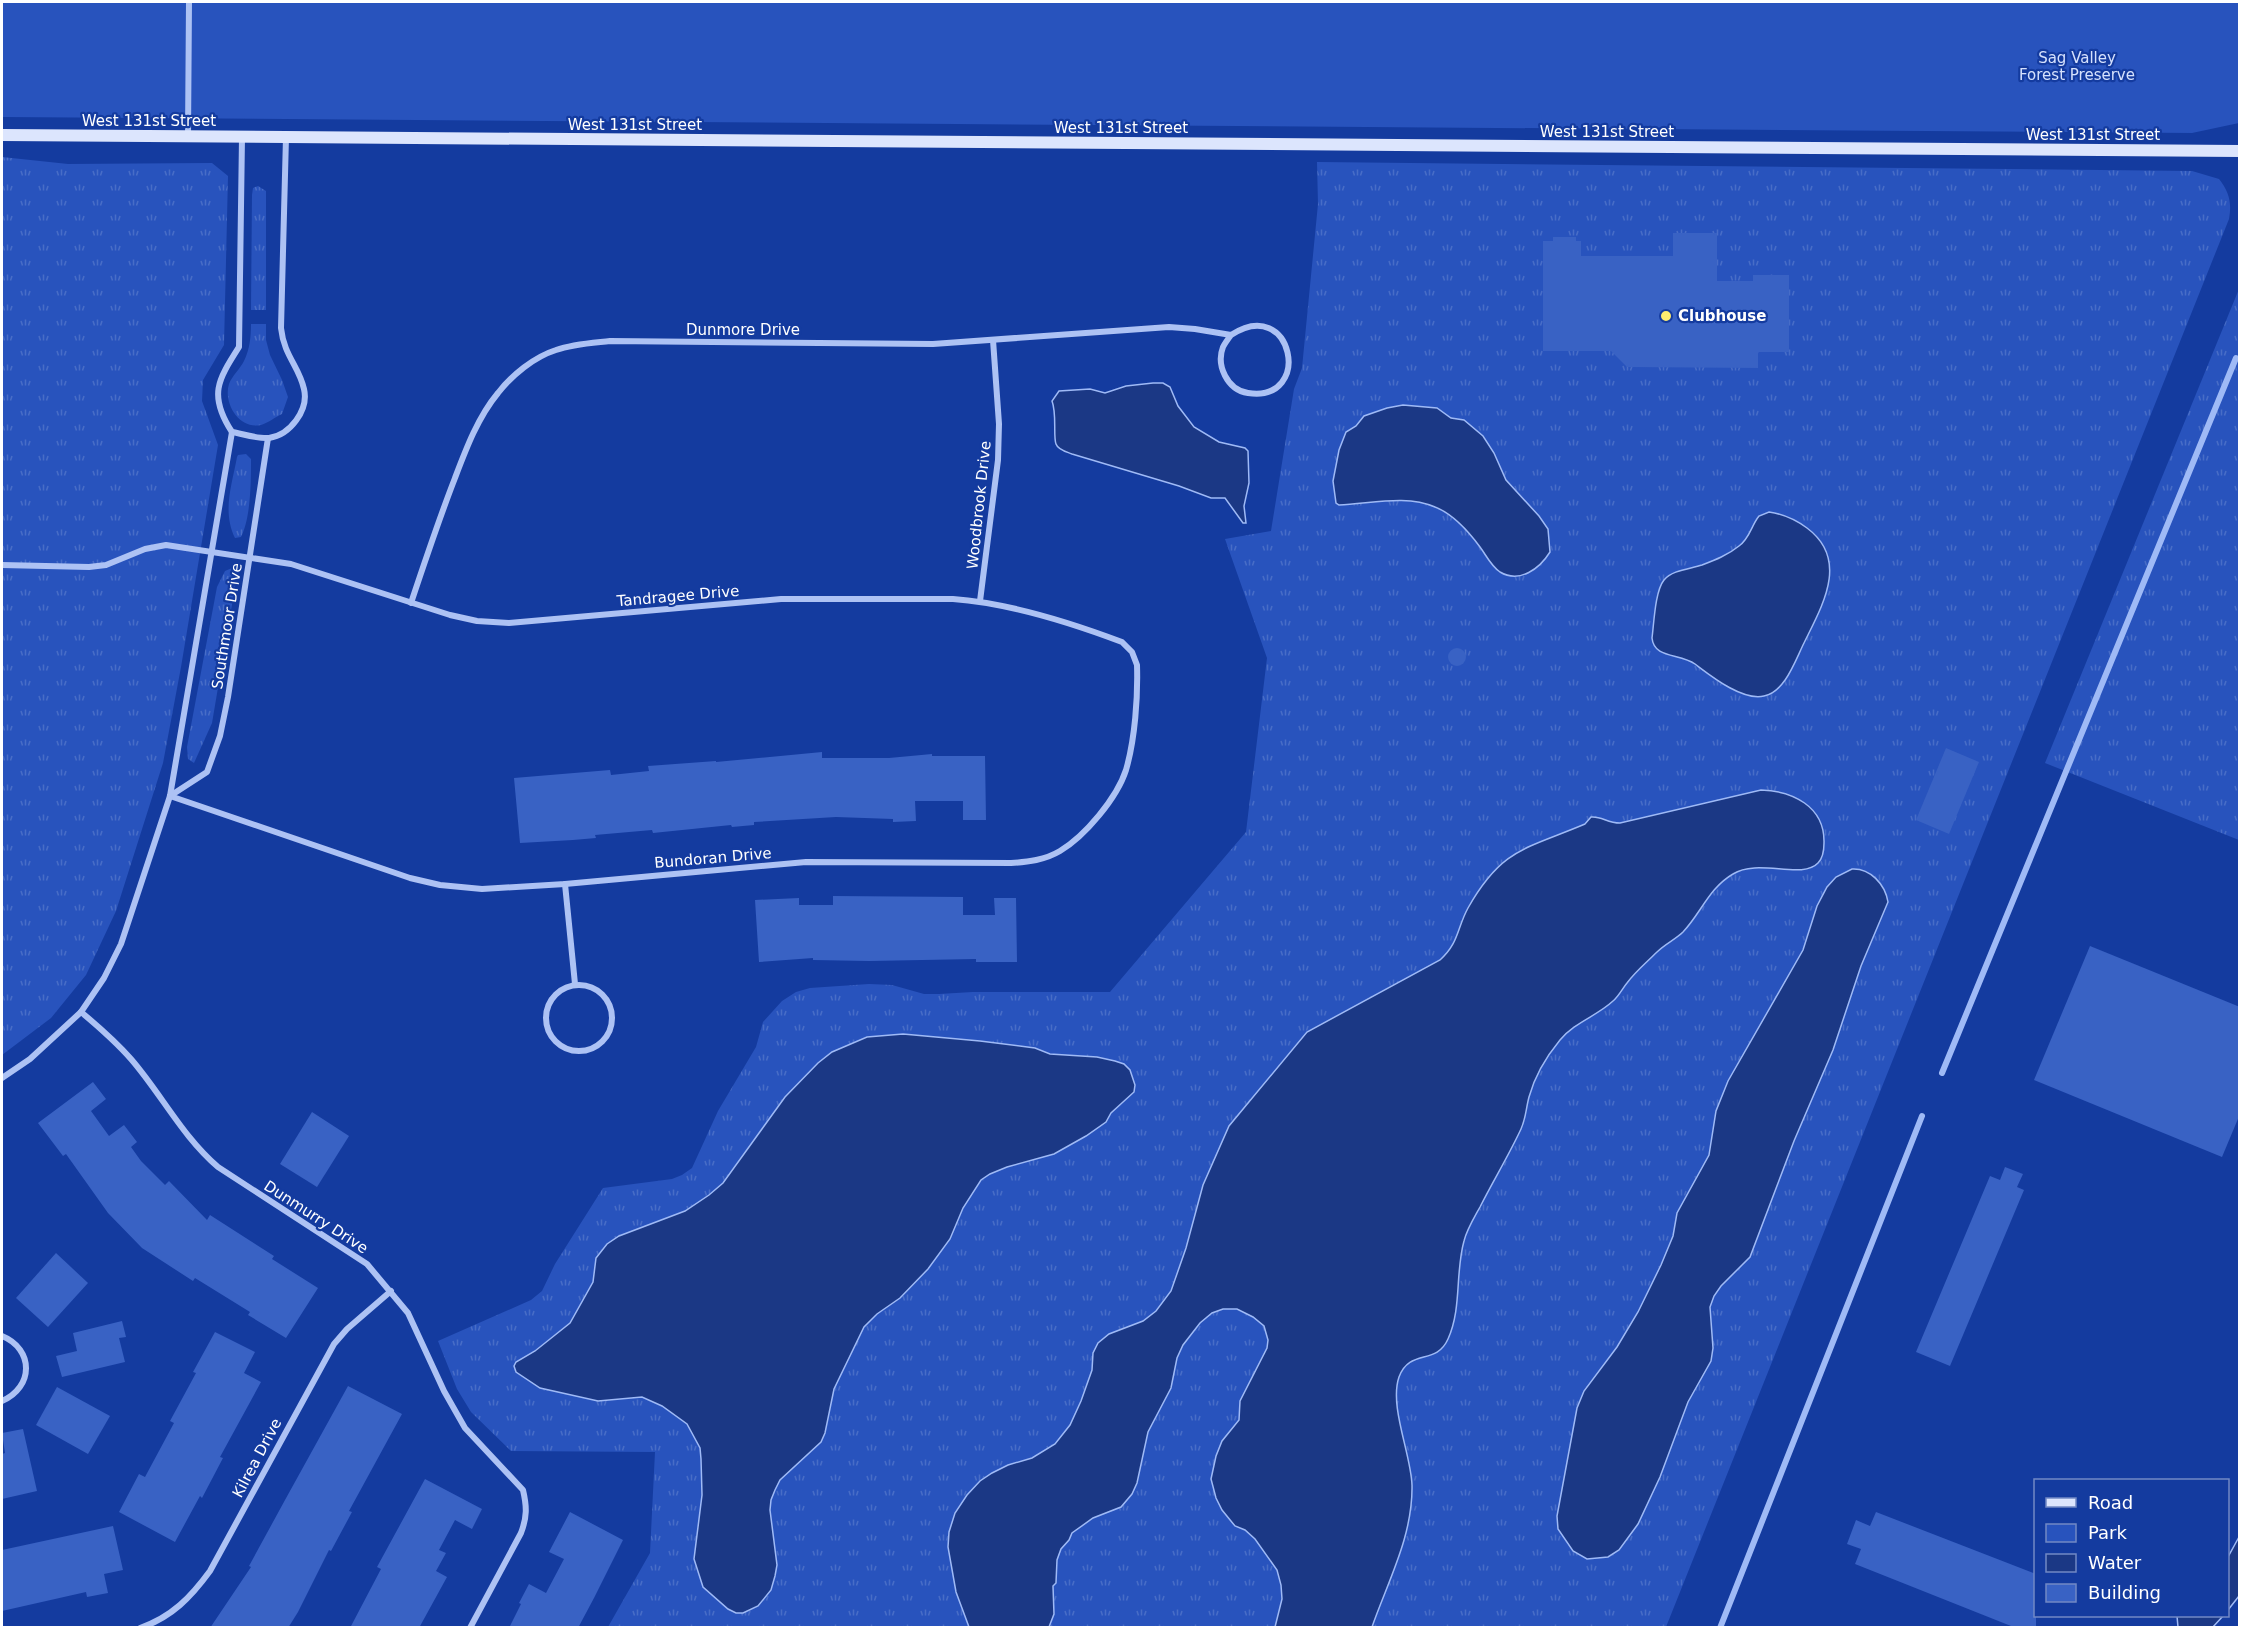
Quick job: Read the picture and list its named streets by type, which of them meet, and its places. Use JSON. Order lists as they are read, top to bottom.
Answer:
{
  "streets": {
    "street": [
      "West 131st Street",
      "Dunmore Drive",
      "Woodbrook Drive",
      "Tandragee Drive",
      "Southmoor Drive",
      "Bundoran Drive",
      "Dunmurry Drive",
      "Kilrea Drive"
    ]
  },
  "crossings": [
    ["Dunmore Drive", "Woodbrook Drive"],
    ["Dunmore Drive", "Tandragee Drive"],
    ["Woodbrook Drive", "Tandragee Drive"],
    ["Tandragee Drive", "Southmoor Drive"],
    ["Tandragee Drive", "Bundoran Drive"],
    ["Southmoor Drive", "Bundoran Drive"],
    ["Southmoor Drive", "Dunmurry Drive"],
    ["Dunmurry Drive", "Kilrea Drive"]
  ],
  "parks": ["Sag Valley Forest Preserve"],
  "places": ["Clubhouse"],
  "legend": [
    "Road",
    "Park",
    "Water",
    "Building"
  ]
}
